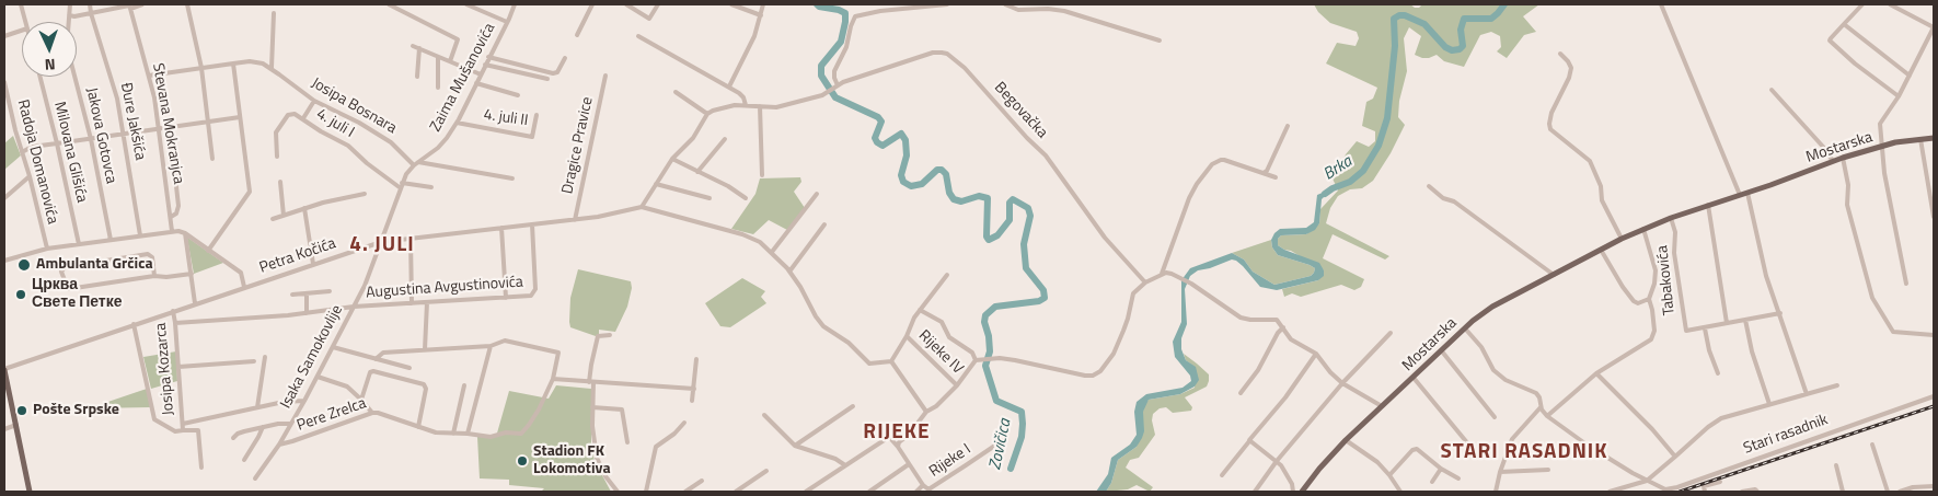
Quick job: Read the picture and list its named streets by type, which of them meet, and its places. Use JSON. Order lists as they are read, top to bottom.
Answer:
{
  "streets": {
    "main road": ["Mostarska"],
    "street": [
      "Zaima Mušanovića",
      "Josipa Bosnara",
      "Begovačka",
      "4. juli II",
      "Đure Jakšića",
      "Stevana Mokranjca",
      "4. juli I",
      "Jakova Gotovca",
      "Dragice Pravice",
      "Milovana Glišića",
      "Radoja Domanovića",
      "Petra Kočića",
      "Tabakovića",
      "Augustina Avgustinovića",
      "Rijeke IV",
      "Isaka Samokovlije",
      "Josipa Kozarca",
      "Pere Zrelca",
      "Stari rasadnik",
      "Rijeke I"
    ]
  },
  "crossings": [
    ["Zaima Mušanovića", "Josipa Bosnara"],
    ["Zaima Mušanovića", "4. juli II"],
    ["Zaima Mušanovića", "4. juli I"],
    ["Zaima Mušanovića", "Petra Kočića"],
    ["Zaima Mušanovića", "Isaka Samokovlije"],
    ["Josipa Bosnara", "Stevana Mokranjca"],
    ["Dragice Pravice", "Petra Kočića"],
    ["Mostarska", "Tabakovića"],
    ["Mostarska", "Stari rasadnik"],
    ["Petra Kočića", "Augustina Avgustinovića"],
    ["Petra Kočića", "Isaka Samokovlije"],
    ["Petra Kočića", "Josipa Kozarca"],
    ["Augustina Avgustinovića", "Isaka Samokovlije"],
    ["Augustina Avgustinovića", "Josipa Kozarca"],
    ["Isaka Samokovlije", "Pere Zrelca"]
  ],
  "districts": ["4. JULI", "RIJEKE", "STARI RASADNIK"],
  "water": ["Brka", "Zovičica"],
  "places": [
    "Ambulanta Grčica",
    "Црква Светe Петке",
    "Pošte Srpske",
    "Stadion FK Lokomotiva"
  ],
  "north": "bottom"
}
